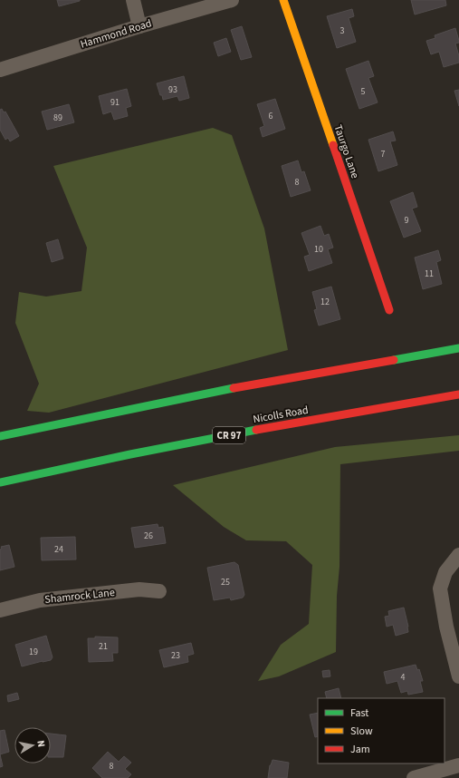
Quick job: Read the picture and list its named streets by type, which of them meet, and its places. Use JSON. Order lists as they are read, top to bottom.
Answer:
{
  "streets": {
    "main road": ["Taurgo Lane", "Nicolls Road", "CR 97"],
    "street": ["Hammond Road", "Shamrock Lane"]
  },
  "house_numbers": [
    "3",
    "93",
    "5",
    "91",
    "6",
    "89",
    "7",
    "8",
    "9",
    "10",
    "11",
    "12",
    "26",
    "24",
    "25",
    "21",
    "19",
    "23",
    "4",
    "8"
  ],
  "legend": ["Fast", "Slow", "Jam"],
  "north": "right"
}
